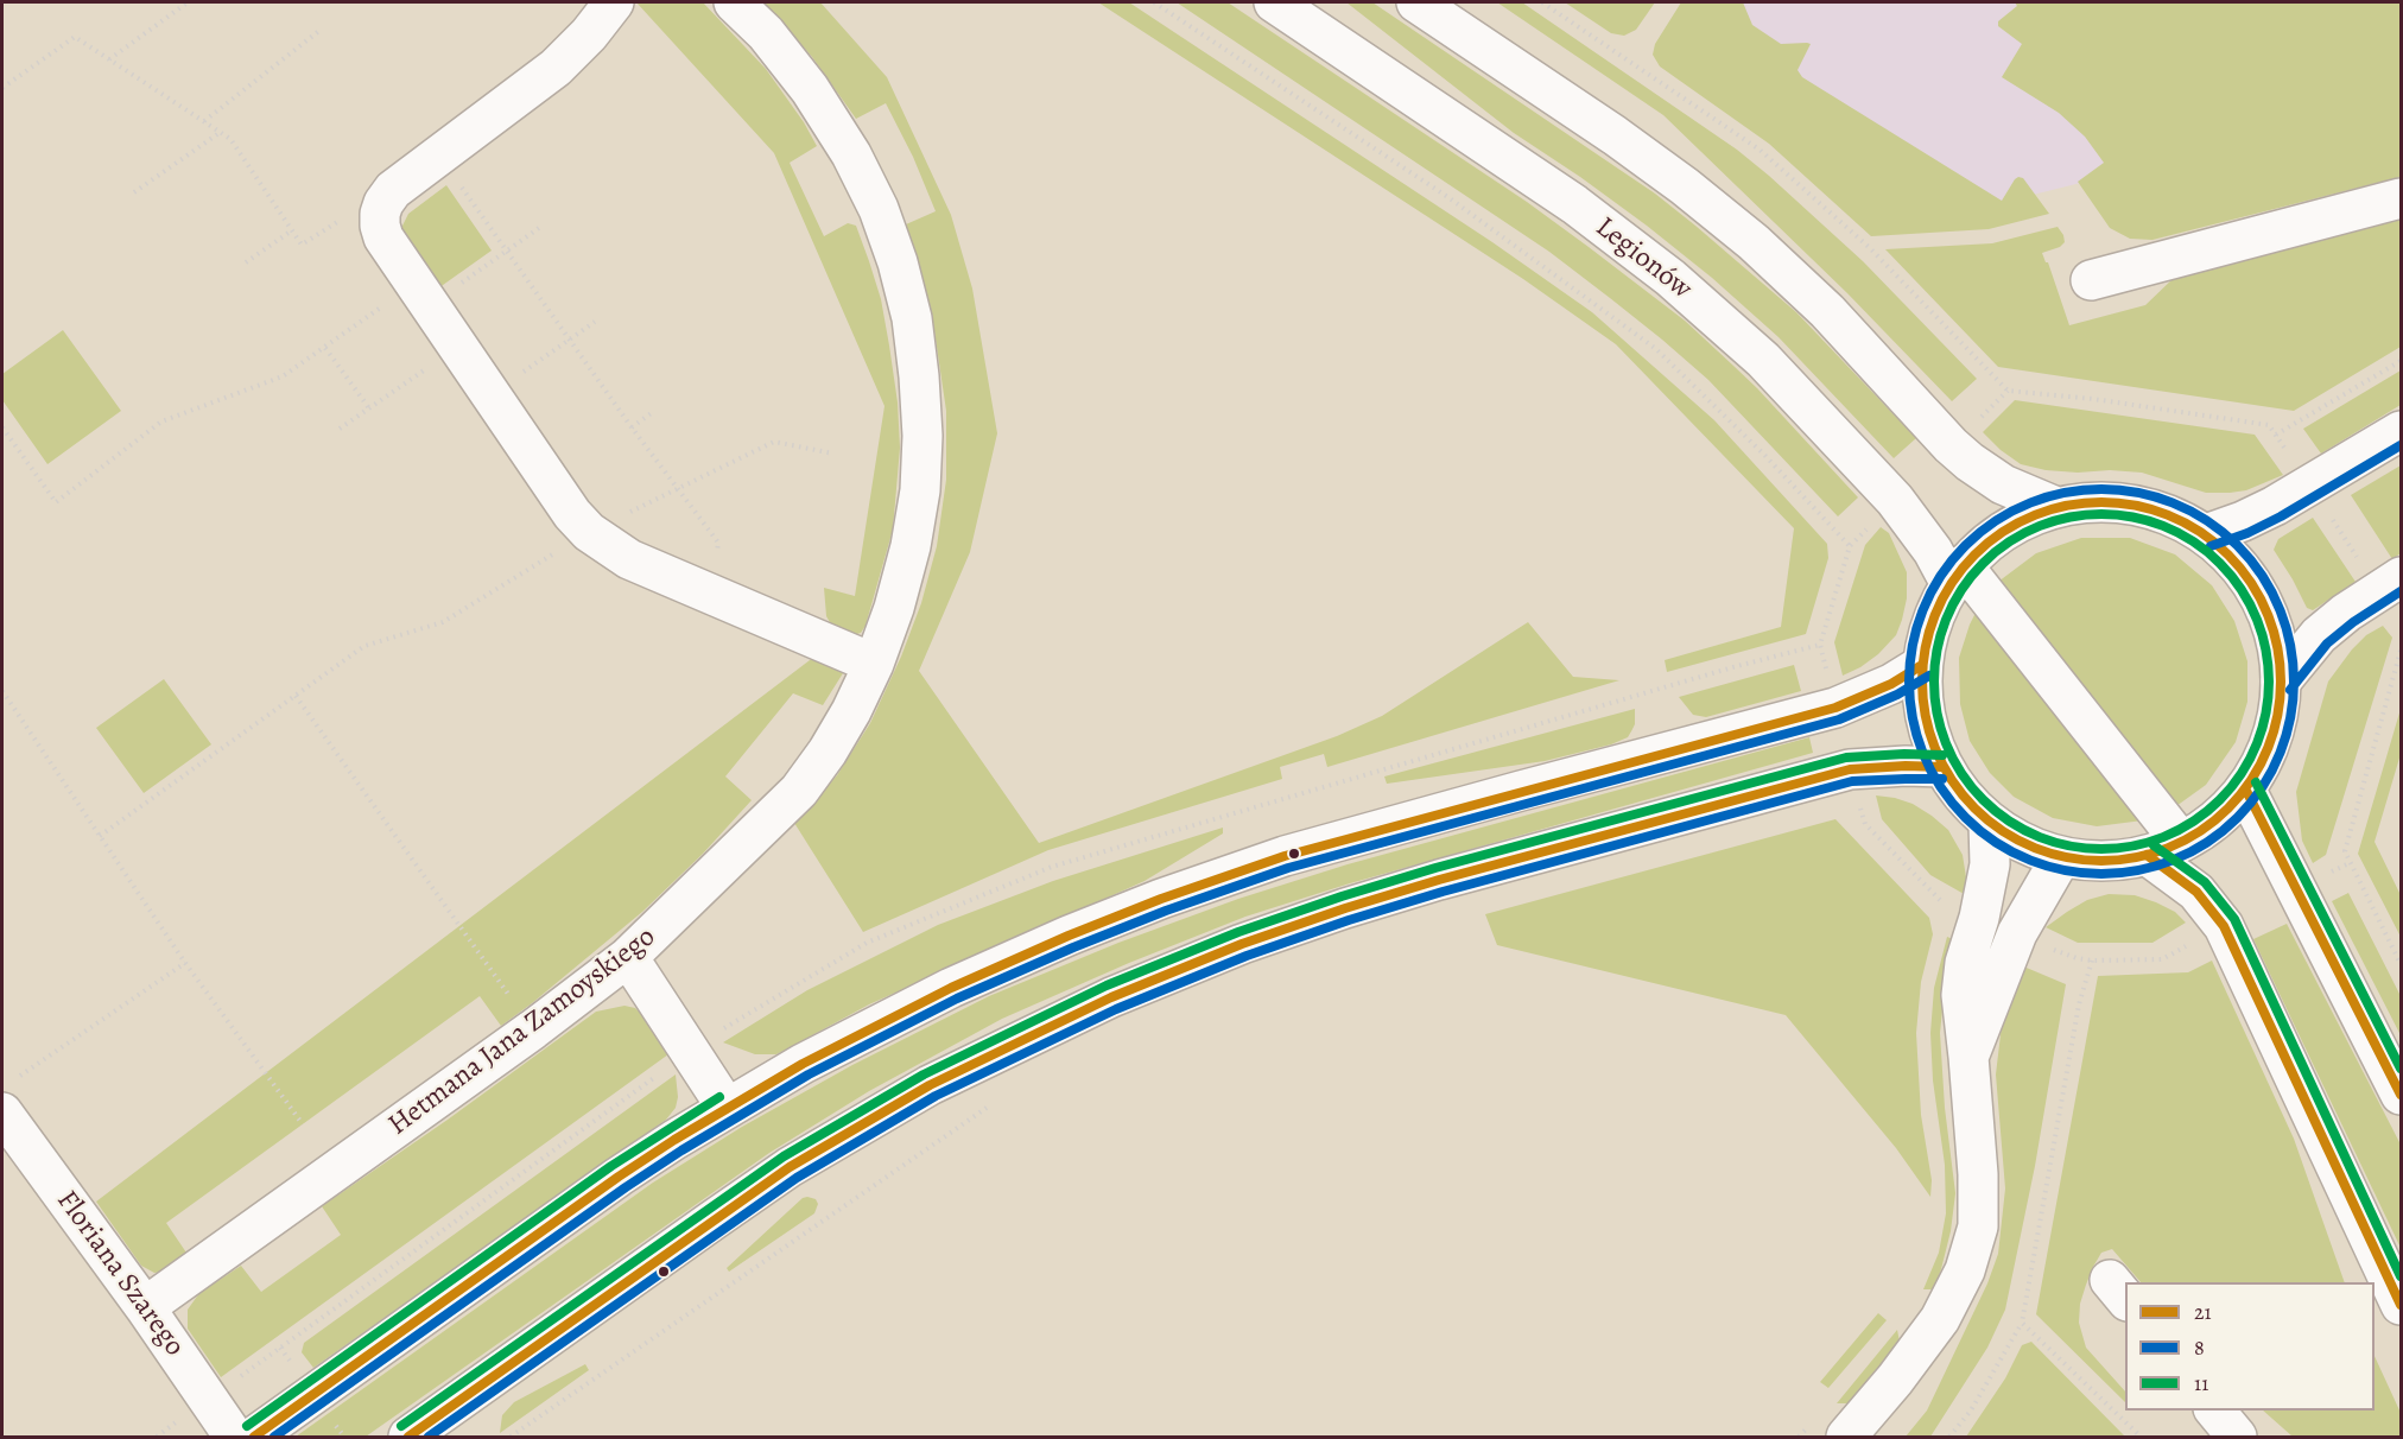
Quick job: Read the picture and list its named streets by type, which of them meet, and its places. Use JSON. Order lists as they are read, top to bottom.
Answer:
{
  "streets": {
    "main road": ["Legionów", "Hetmana Jana Zamoyskiego", "Floriana Szarego"]
  },
  "crossings": [
    ["Hetmana Jana Zamoyskiego", "Floriana Szarego"]
  ],
  "lines": ["transit line 8", "transit line 21", "transit line 11"],
  "legend": ["21", "8", "11"]
}
